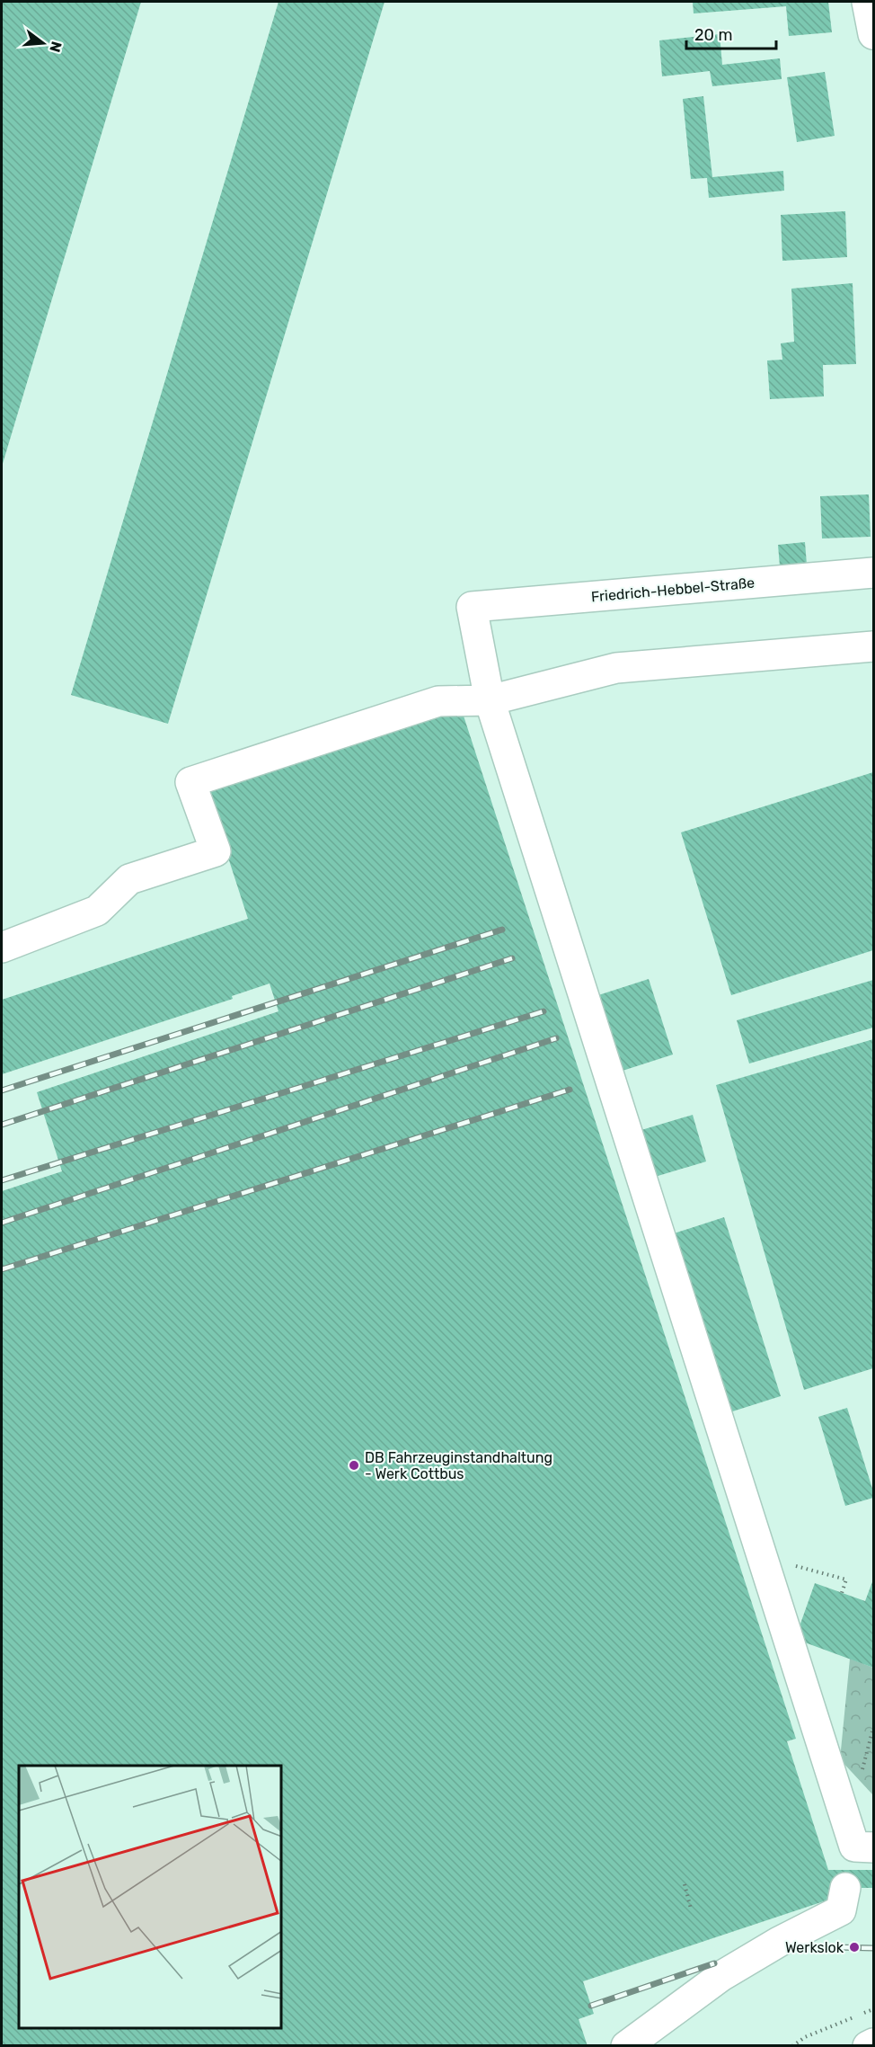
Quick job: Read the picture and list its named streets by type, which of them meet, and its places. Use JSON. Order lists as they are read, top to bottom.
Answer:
{
  "streets": {
    "street": ["Friedrich-Hebbel-Straße"]
  },
  "places": ["DB Fahrzeuginstandhaltung - Werk Cottbus", "Werkslok"],
  "scale_bar": "20 m",
  "north": "right"
}
